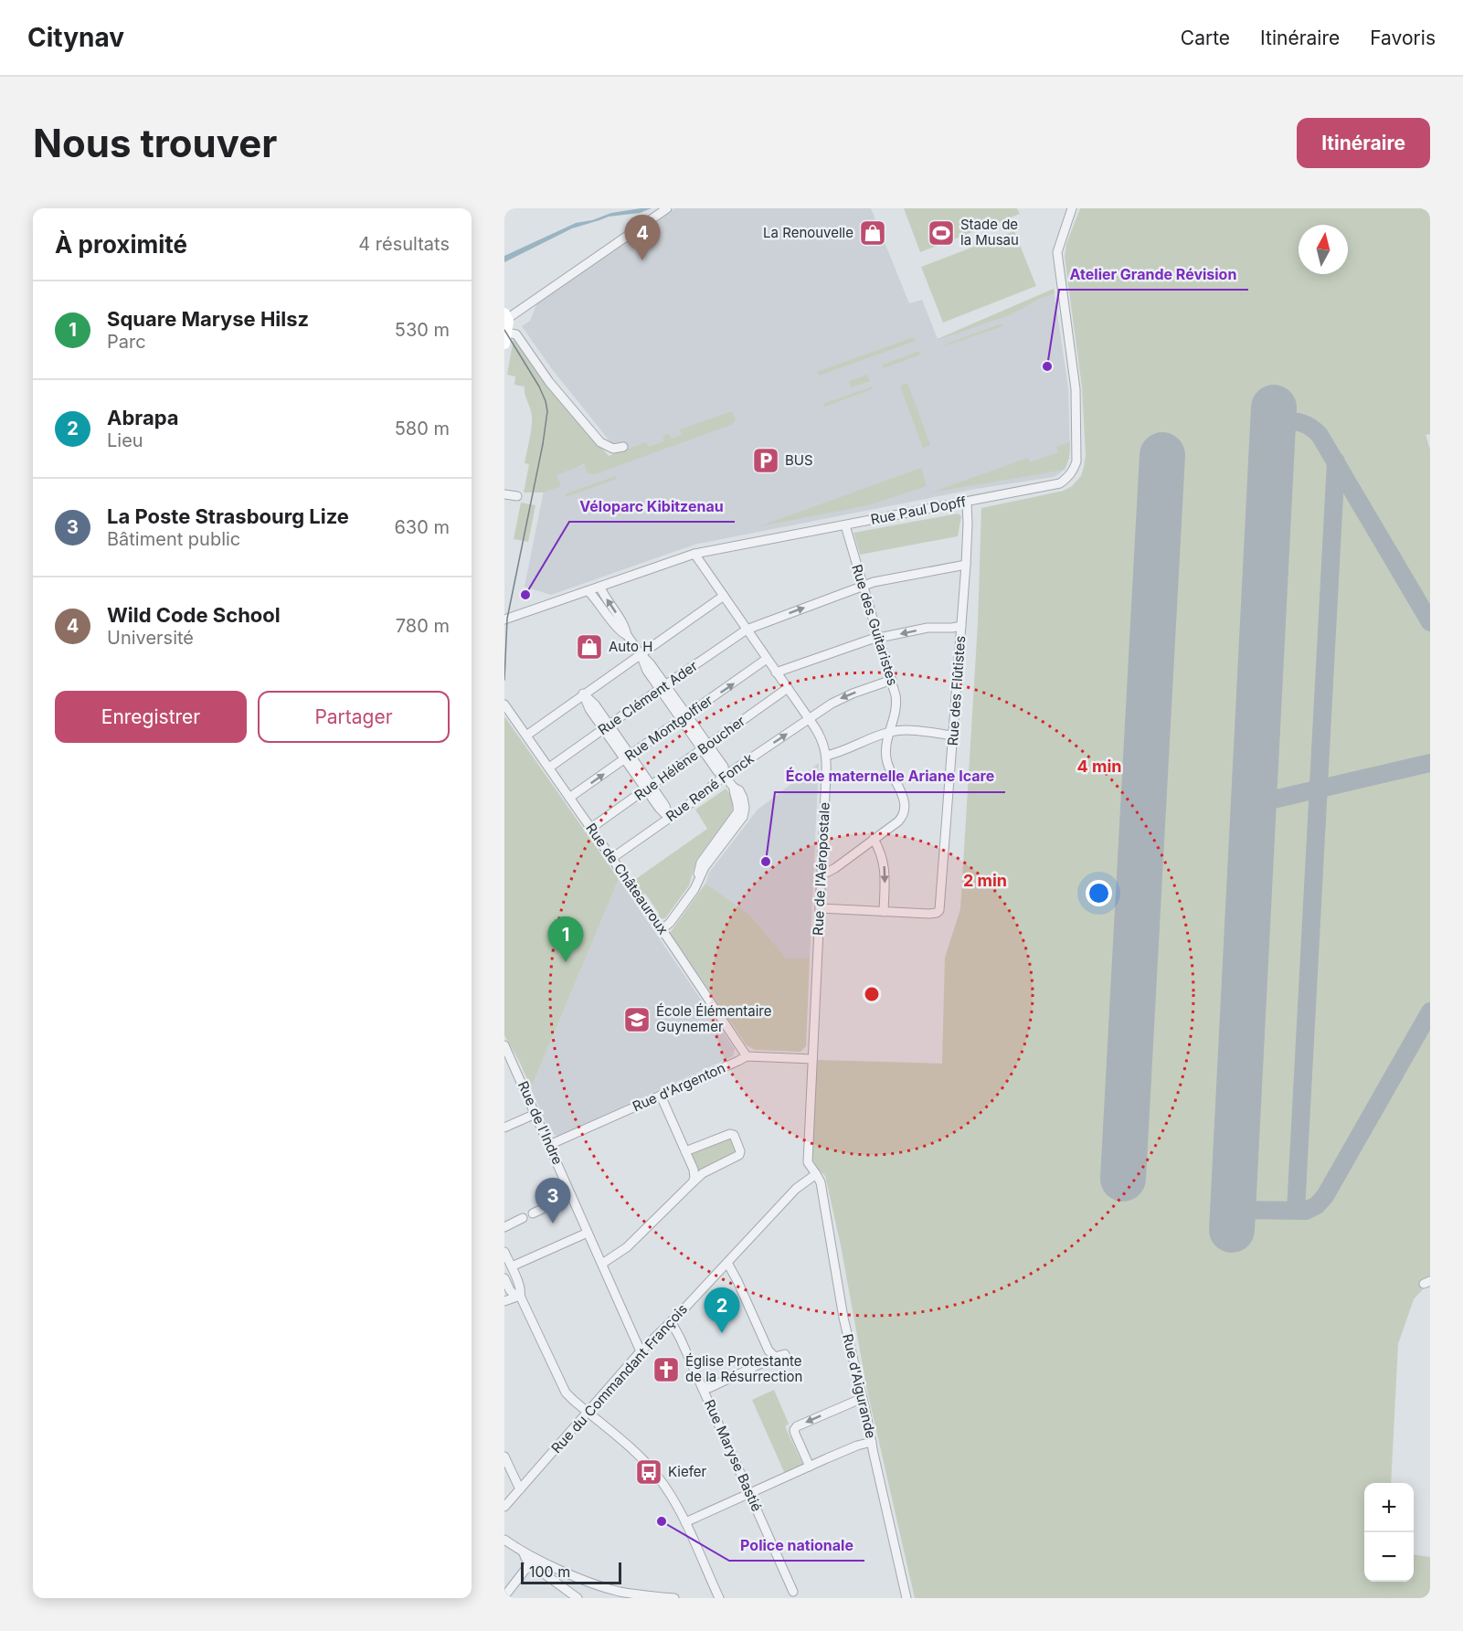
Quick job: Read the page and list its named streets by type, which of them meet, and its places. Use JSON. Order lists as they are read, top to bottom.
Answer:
{
  "streets": {
    "street": [
      "Rue Paul Dopff",
      "Rue des Guitaristes",
      "Rue des Flûtistes",
      "Rue Clément Ader",
      "Rue Montgolfier",
      "Rue Hélène Boucher",
      "Rue René Fonck",
      "Rue de l'Aéropostale",
      "Rue de Châteauroux",
      "Rue d'Argenton",
      "Rue de l'Indre",
      "Rue du Commandant François",
      "Rue d'Aigurande",
      "Rue Maryse Bastié"
    ]
  },
  "crossings": [
    ["Rue Paul Dopff", "Rue des Guitaristes"],
    ["Rue Paul Dopff", "Rue des Flûtistes"],
    ["Rue Paul Dopff", "Rue de l'Aéropostale"],
    ["Rue des Guitaristes", "Rue Clément Ader"],
    ["Rue des Guitaristes", "Rue René Fonck"],
    ["Rue des Guitaristes", "Rue de l'Aéropostale"],
    ["Rue des Flûtistes", "Rue Clément Ader"],
    ["Rue Clément Ader", "Rue de l'Aéropostale"],
    ["Rue Clément Ader", "Rue de Châteauroux"],
    ["Rue Montgolfier", "Rue de l'Aéropostale"],
    ["Rue Montgolfier", "Rue de Châteauroux"],
    ["Rue Hélène Boucher", "Rue de l'Aéropostale"],
    ["Rue Hélène Boucher", "Rue de Châteauroux"],
    ["Rue René Fonck", "Rue de l'Aéropostale"],
    ["Rue René Fonck", "Rue de Châteauroux"],
    ["Rue de l'Aéropostale", "Rue d'Argenton"],
    ["Rue de Châteauroux", "Rue d'Argenton"],
    ["Rue d'Argenton", "Rue de l'Indre"],
    ["Rue de l'Indre", "Rue du Commandant François"],
    ["Rue du Commandant François", "Rue d'Aigurande"],
    ["Rue du Commandant François", "Rue Maryse Bastié"]
  ],
  "one_way": ["Rue Montgolfier"],
  "places": {
    "shop": ["La Renouvelle", "Auto H"],
    "sports": ["Stade de la Musau"],
    "other": [
      "Atelier Grande Révision",
      "Véloparc Kibitzenau",
      "École maternelle Ariane Icare",
      "Police nationale"
    ],
    "parking": ["BUS"],
    "school or university": ["École Élémentaire Guynemer"],
    "church": ["Église Protestante de la Résurrection"],
    "bus stop": ["Kiefer"]
  },
  "scale_bar": "100 m",
  "north": "top",
  "page": {
    "header": "Citynav",
    "nav": ["Carte", "Itinéraire", "Favoris"],
    "buttons": [
      "Itinéraire",
      ["Enregistrer", "Partager"]
    ],
    "title": "Nous trouver",
    "heading": ["À proximité", "4 résultats"],
    "pins": [
      "4",
      "1",
      "3",
      "2"
    ],
    "list": [
      {
        "mark": "1",
        "name": "Square Maryse Hilsz",
        "note": "Parc",
        "value": "530 m"
      },
      {
        "mark": "2",
        "name": "Abrapa",
        "note": "Lieu",
        "value": "580 m"
      },
      {
        "mark": "3",
        "name": "La Poste Strasbourg Lize",
        "note": "Bâtiment public",
        "value": "630 m"
      },
      {
        "mark": "4",
        "name": "Wild Code School",
        "note": "Université",
        "value": "780 m"
      }
    ],
    "map_buttons": ["+", "−"],
    "scale": "100 m"
  },
  "rings": ["4 min", "2 min"]
}
